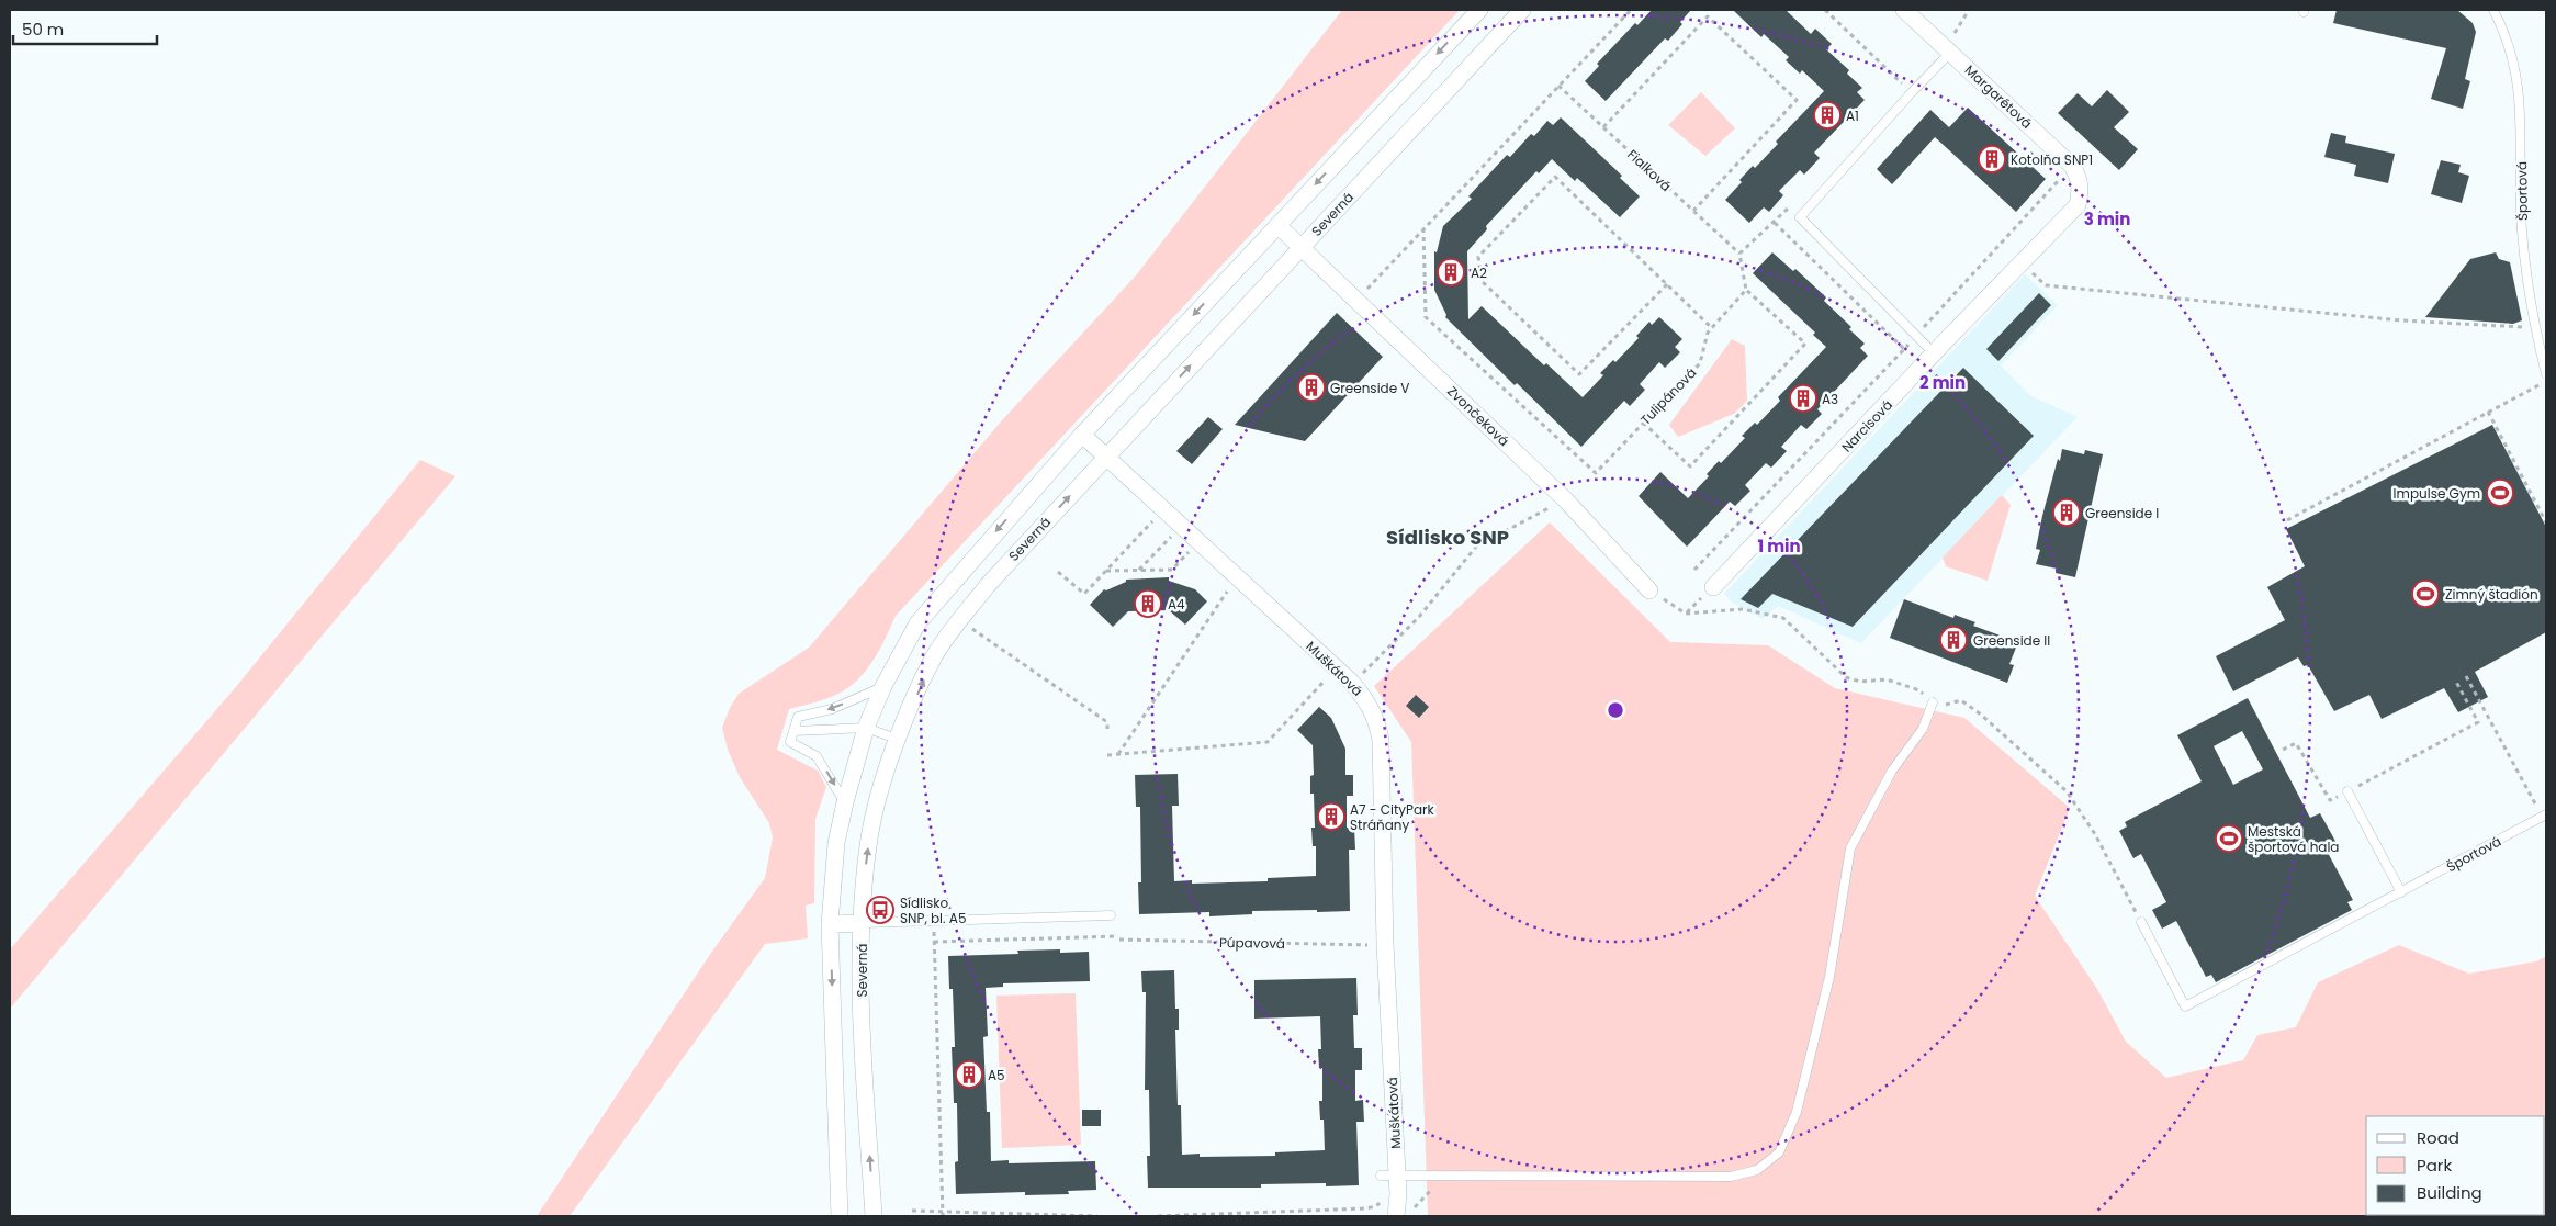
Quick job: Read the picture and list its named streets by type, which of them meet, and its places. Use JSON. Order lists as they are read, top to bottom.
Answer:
{
  "streets": {
    "street": [
      "Margarétová",
      "Severná",
      "Zvončeková",
      "Narcisová",
      "Muškátová"
    ],
    "lane": ["Športová"],
    "path": ["Fialková", "Tulipánová", "Púpavová"]
  },
  "crossings": [
    ["Margarétová", "Narcisová"],
    ["Severná", "Zvončeková"],
    ["Severná", "Muškátová"],
    ["Muškátová", "Púpavová"]
  ],
  "districts": ["Sídlisko SNP"],
  "places": {
    "building": [
      "A1",
      "Kotolňa SNP1",
      "A2",
      "Greenside V",
      "A3",
      "Greenside I",
      "A4",
      "Greenside II",
      "A7 - CityPark Stráňany",
      "A5"
    ],
    "sports": ["Impulse Gym", "Zimný štadión", "Mestská športová hala"],
    "bus stop": ["Sídlisko SNP, bl. A5"]
  },
  "legend": ["Road", "Park", "Building"],
  "scale_bar": "50 m",
  "rings": ["3 min", "2 min", "1 min"]
}
